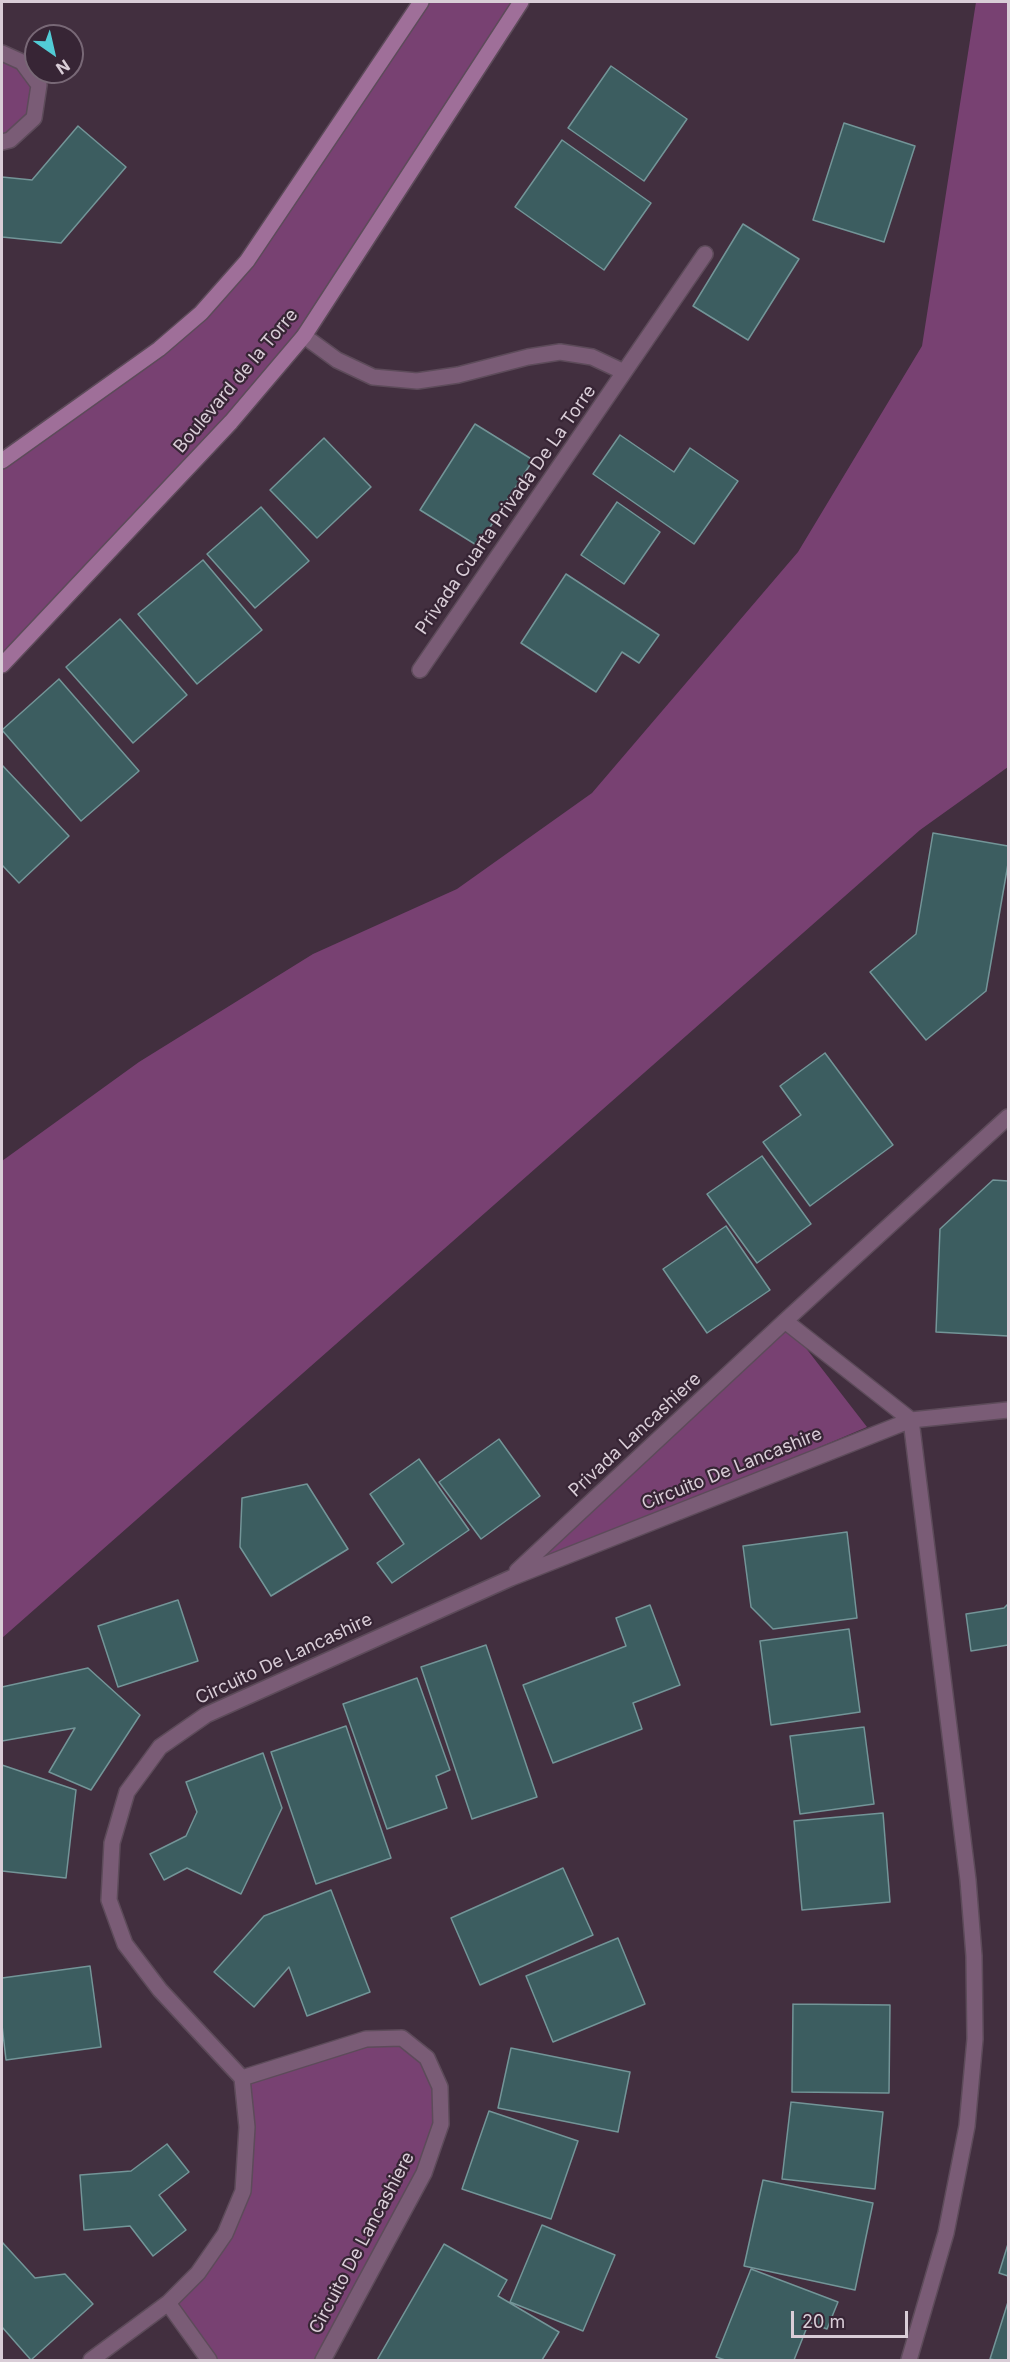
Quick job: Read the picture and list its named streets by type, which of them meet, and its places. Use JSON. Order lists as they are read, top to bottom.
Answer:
{
  "streets": {
    "street": [
      "Boulevard de la Torre",
      "Privada Cuarta Privada De La Torre",
      "Privada Lancashiere",
      "Circuito De Lancashire",
      "Circuito De Lancashiere"
    ]
  },
  "crossings": [
    ["Boulevard de la Torre", "Privada Cuarta Privada De La Torre"],
    ["Privada Lancashiere", "Circuito De Lancashire"],
    ["Circuito De Lancashire", "Circuito De Lancashiere"]
  ],
  "scale_bar": "20 m",
  "north": "bottom right"
}
